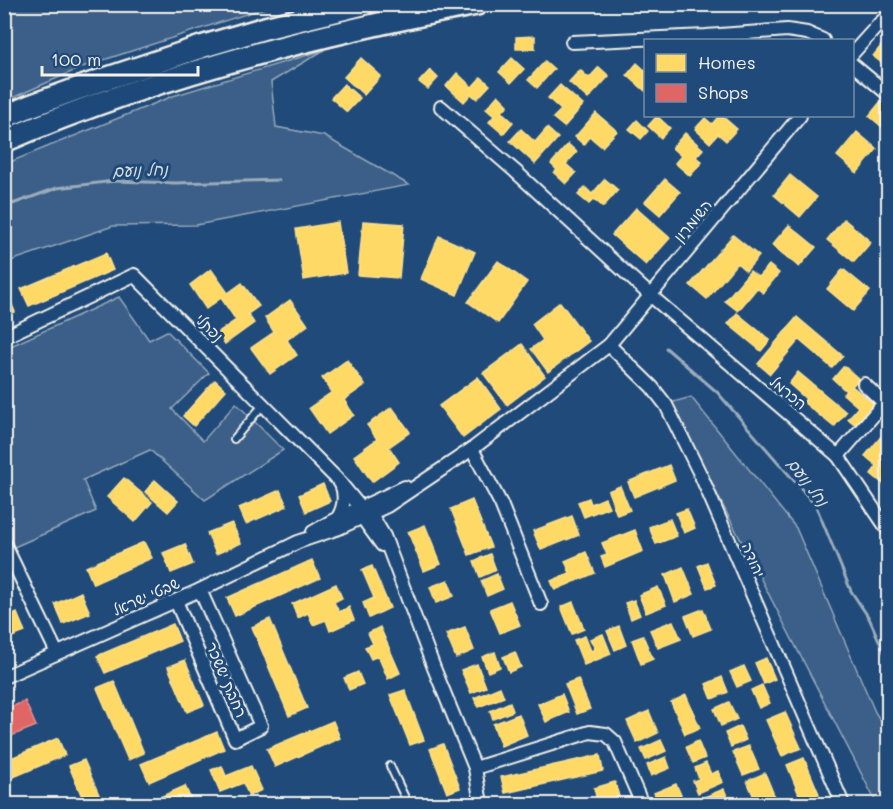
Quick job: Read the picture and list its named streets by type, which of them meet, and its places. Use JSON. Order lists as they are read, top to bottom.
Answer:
{
  "streets": {
    "street": [
      "השומרון",
      "נפתלי",
      "הכרמל",
      "יהודה",
      "שבטי ישראל",
      "רחבת יששכר"
    ]
  },
  "crossings": [
    ["השומרון", "הכרמל"],
    ["השומרון", "יהודה"],
    ["השומרון", "שבטי ישראל"],
    ["נפתלי", "שבטי ישראל"],
    ["יהודה", "שבטי ישראל"],
    ["שבטי ישראל", "רחבת יששכר"]
  ],
  "water": ["נחל נועם"],
  "legend": ["Homes", "Shops"],
  "scale_bar": "100 m"
}
